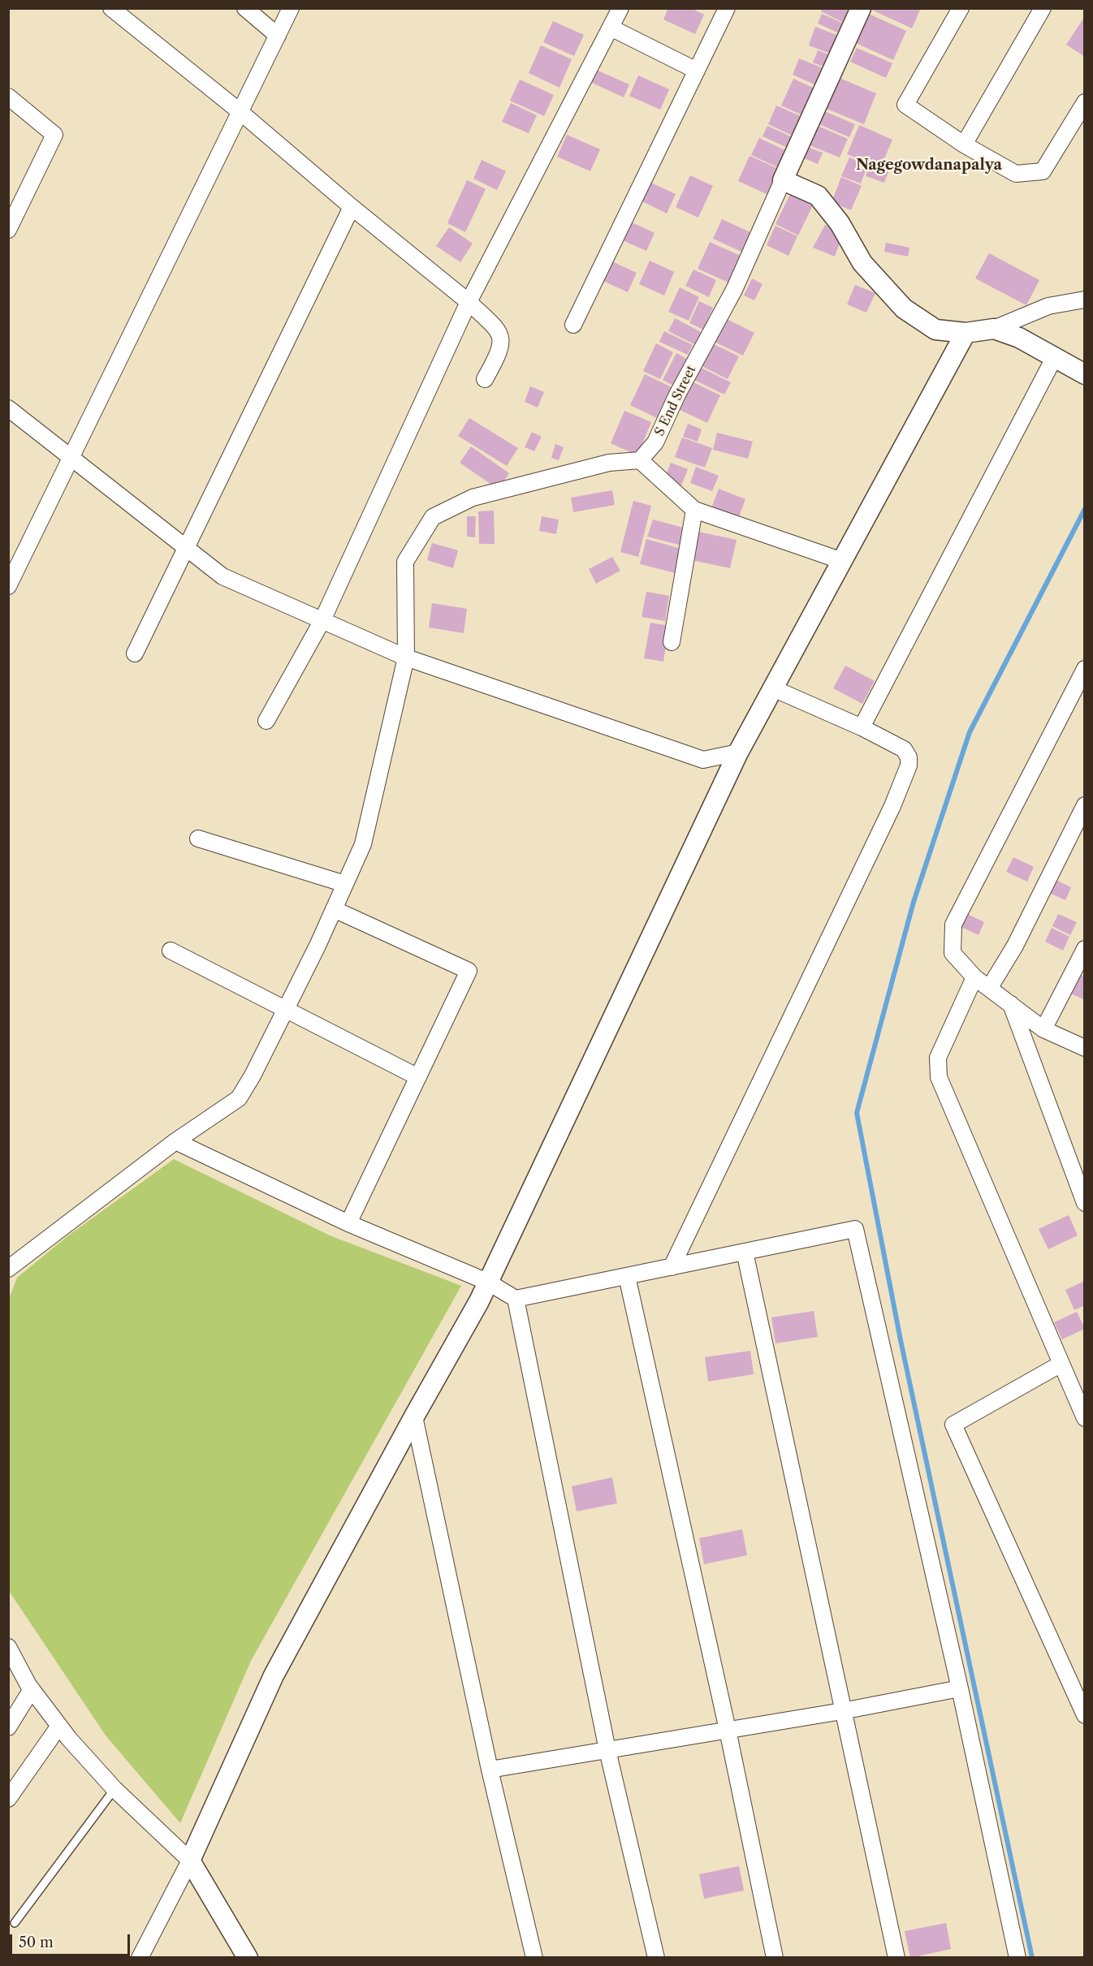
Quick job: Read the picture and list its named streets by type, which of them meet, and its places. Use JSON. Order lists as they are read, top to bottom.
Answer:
{
  "streets": {
    "street": ["S End Street"]
  },
  "districts": ["Nagegowdanapalya"],
  "scale_bar": "50 m"
}
